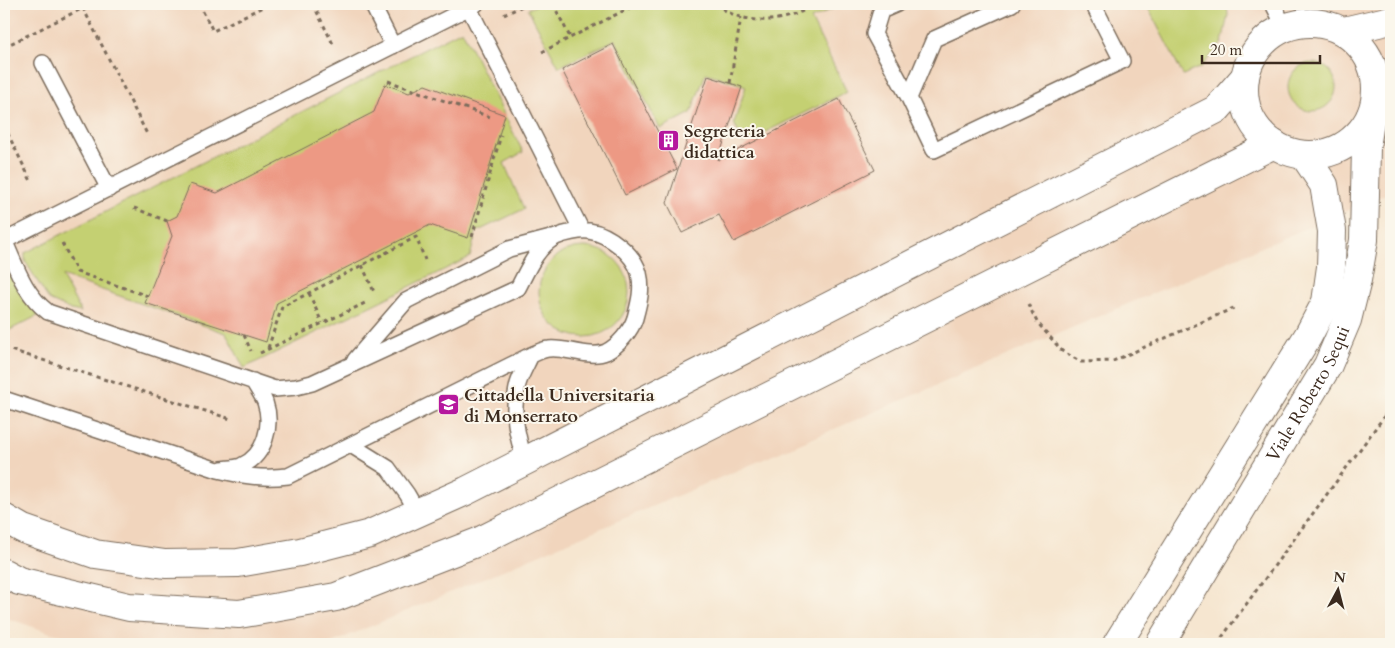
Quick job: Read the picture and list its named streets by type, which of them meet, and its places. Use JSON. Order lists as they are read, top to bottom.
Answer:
{
  "streets": {
    "street": ["Viale Roberto Sequi"]
  },
  "places": {
    "building": ["Segreteria didattica"],
    "school or university": ["Cittadella Universitaria di Monserrato"]
  },
  "scale_bar": "20 m",
  "north": "top"
}
